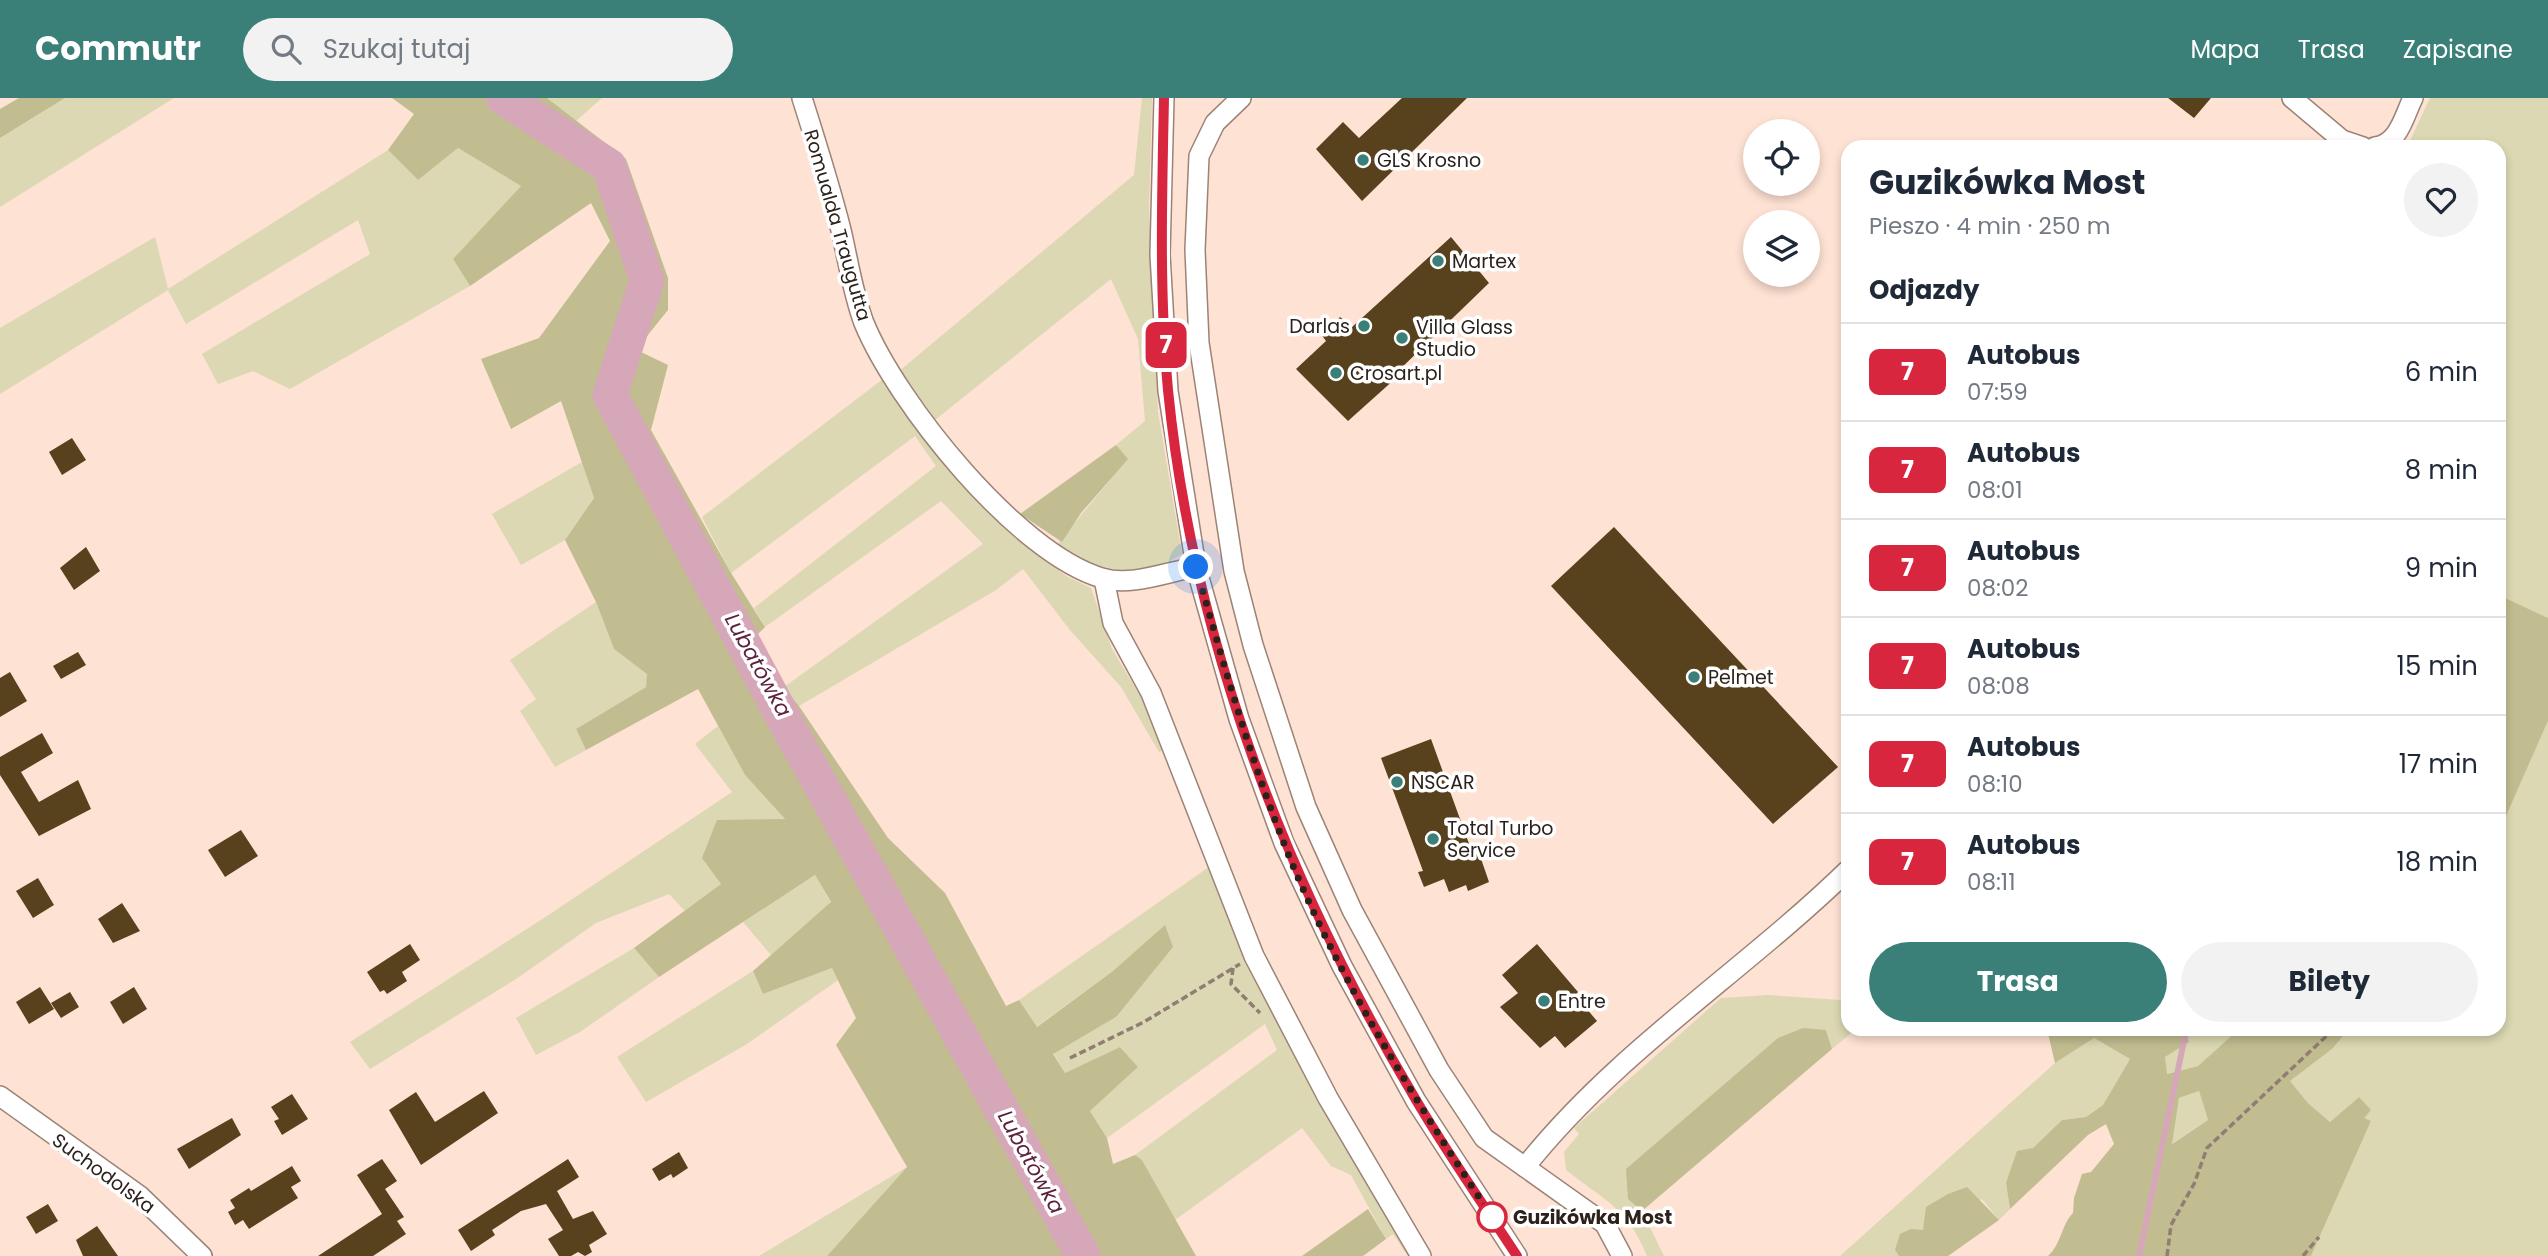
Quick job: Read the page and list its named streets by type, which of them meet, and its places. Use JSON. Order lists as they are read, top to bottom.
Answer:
{
  "streets": {
    "street": ["Romualda Traugutta", "Suchodolska"]
  },
  "water": ["Lubatówka"],
  "places": [
    "GLS Krosno",
    "Martex",
    "Darlas",
    "Villa Glass Studio",
    "Crosart.pl",
    "Pelmet",
    "NSCAR",
    "Total Turbo Service",
    "Entre",
    "Guzikówka Most"
  ],
  "lines": ["bus line 7"],
  "page": {
    "header": "Commutr",
    "search": "Szukaj tutaj",
    "nav": ["Mapa", "Trasa", "Zapisane"],
    "on_map": "7",
    "heading": [
      ["Guzikówka Most", "Pieszo · 4 min · 250 m"],
      "Odjazdy"
    ],
    "list": [
      {
        "mark": "7",
        "name": "Autobus",
        "note": "07:59",
        "value": "6 min"
      },
      {
        "mark": "7",
        "name": "Autobus",
        "note": "08:01",
        "value": "8 min"
      },
      {
        "mark": "7",
        "name": "Autobus",
        "note": "08:02",
        "value": "9 min"
      },
      {
        "mark": "7",
        "name": "Autobus",
        "note": "08:08",
        "value": "15 min"
      },
      {
        "mark": "7",
        "name": "Autobus",
        "note": "08:10",
        "value": "17 min"
      },
      {
        "mark": "7",
        "name": "Autobus",
        "note": "08:11",
        "value": "18 min"
      }
    ],
    "buttons": ["Trasa", "Bilety"]
  }
}
